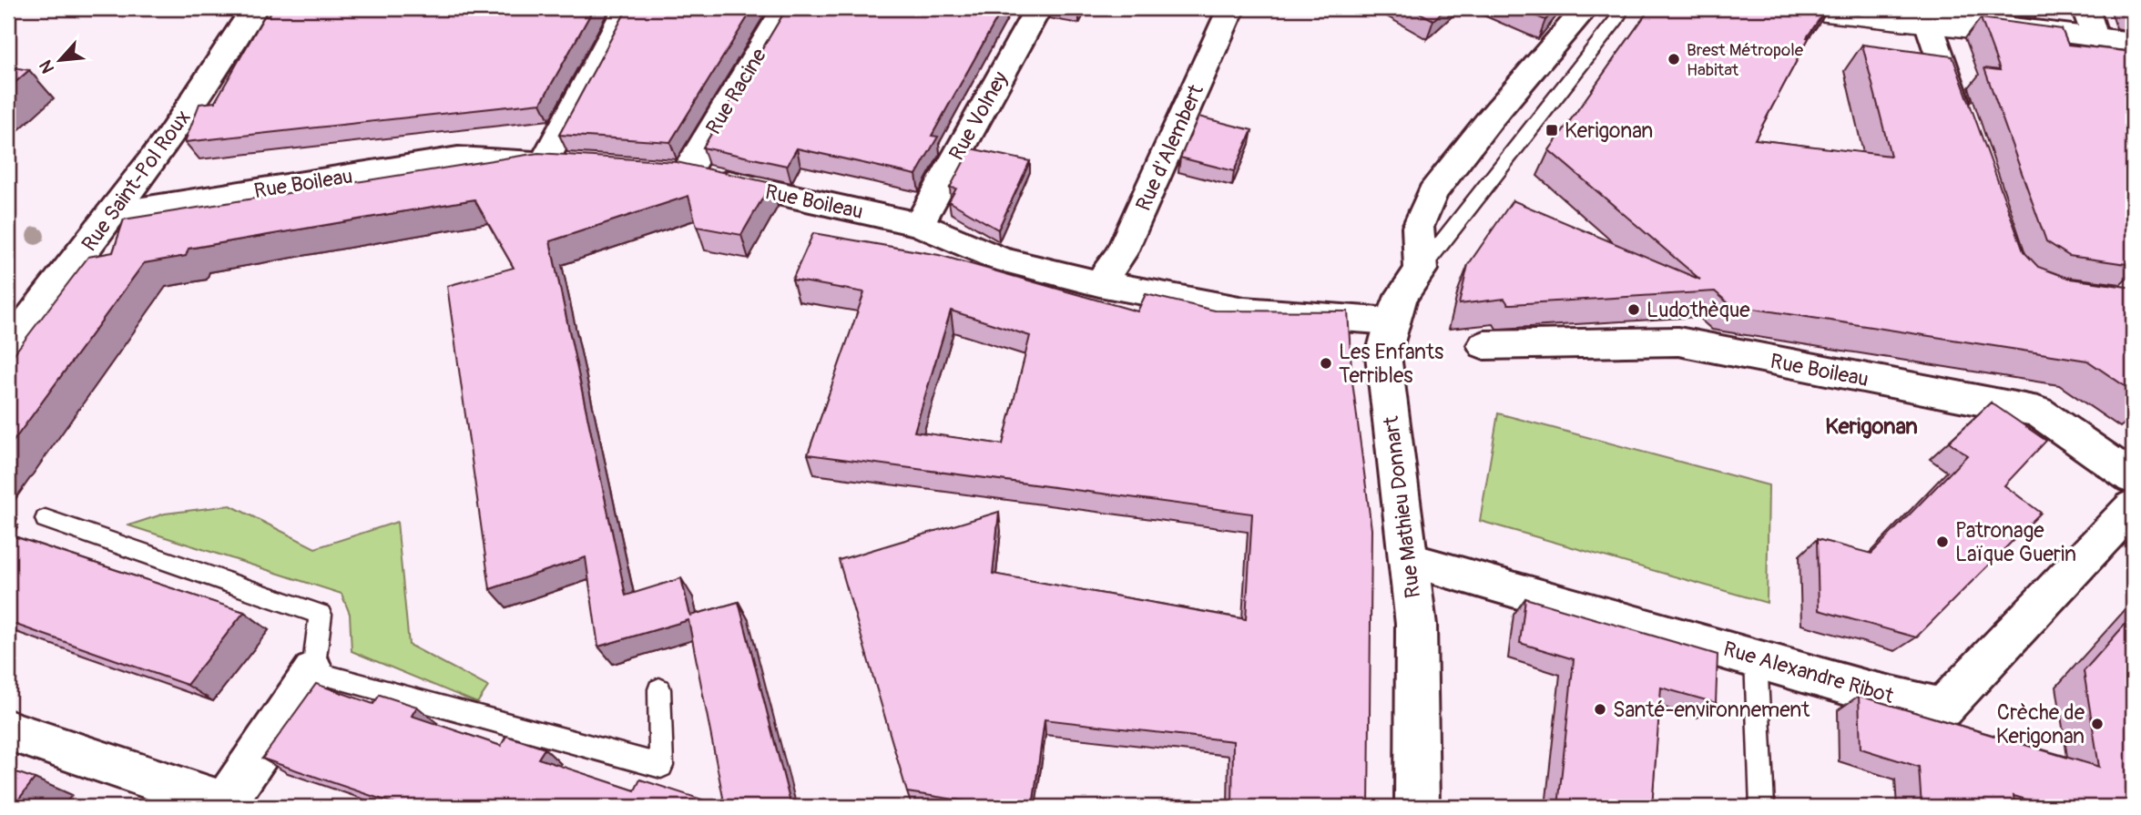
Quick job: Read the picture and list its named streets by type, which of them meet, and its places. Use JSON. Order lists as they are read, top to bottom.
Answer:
{
  "streets": {
    "street": [
      "Rue Racine",
      "Rue Volney",
      "Rue d'Alembert",
      "Rue Saint-Pol Roux",
      "Rue Boileau",
      "Rue Mathieu Donnart",
      "Rue Alexandre Ribot"
    ]
  },
  "crossings": [
    ["Rue Racine", "Rue Boileau"],
    ["Rue Volney", "Rue Boileau"],
    ["Rue d'Alembert", "Rue Boileau"],
    ["Rue Saint-Pol Roux", "Rue Boileau"],
    ["Rue Boileau", "Rue Mathieu Donnart"],
    ["Rue Mathieu Donnart", "Rue Alexandre Ribot"]
  ],
  "districts": ["Kerigonan"],
  "places": {
    "other": [
      "Brest Métropole Habitat",
      "Ludothèque",
      "Les Enfants Terribles",
      "Patronage Laïque Guerin",
      "Santé-environnement",
      "Crèche de Kerigonan"
    ],
    "transit": ["Kerigonan"]
  },
  "north": "bottom left"
}
